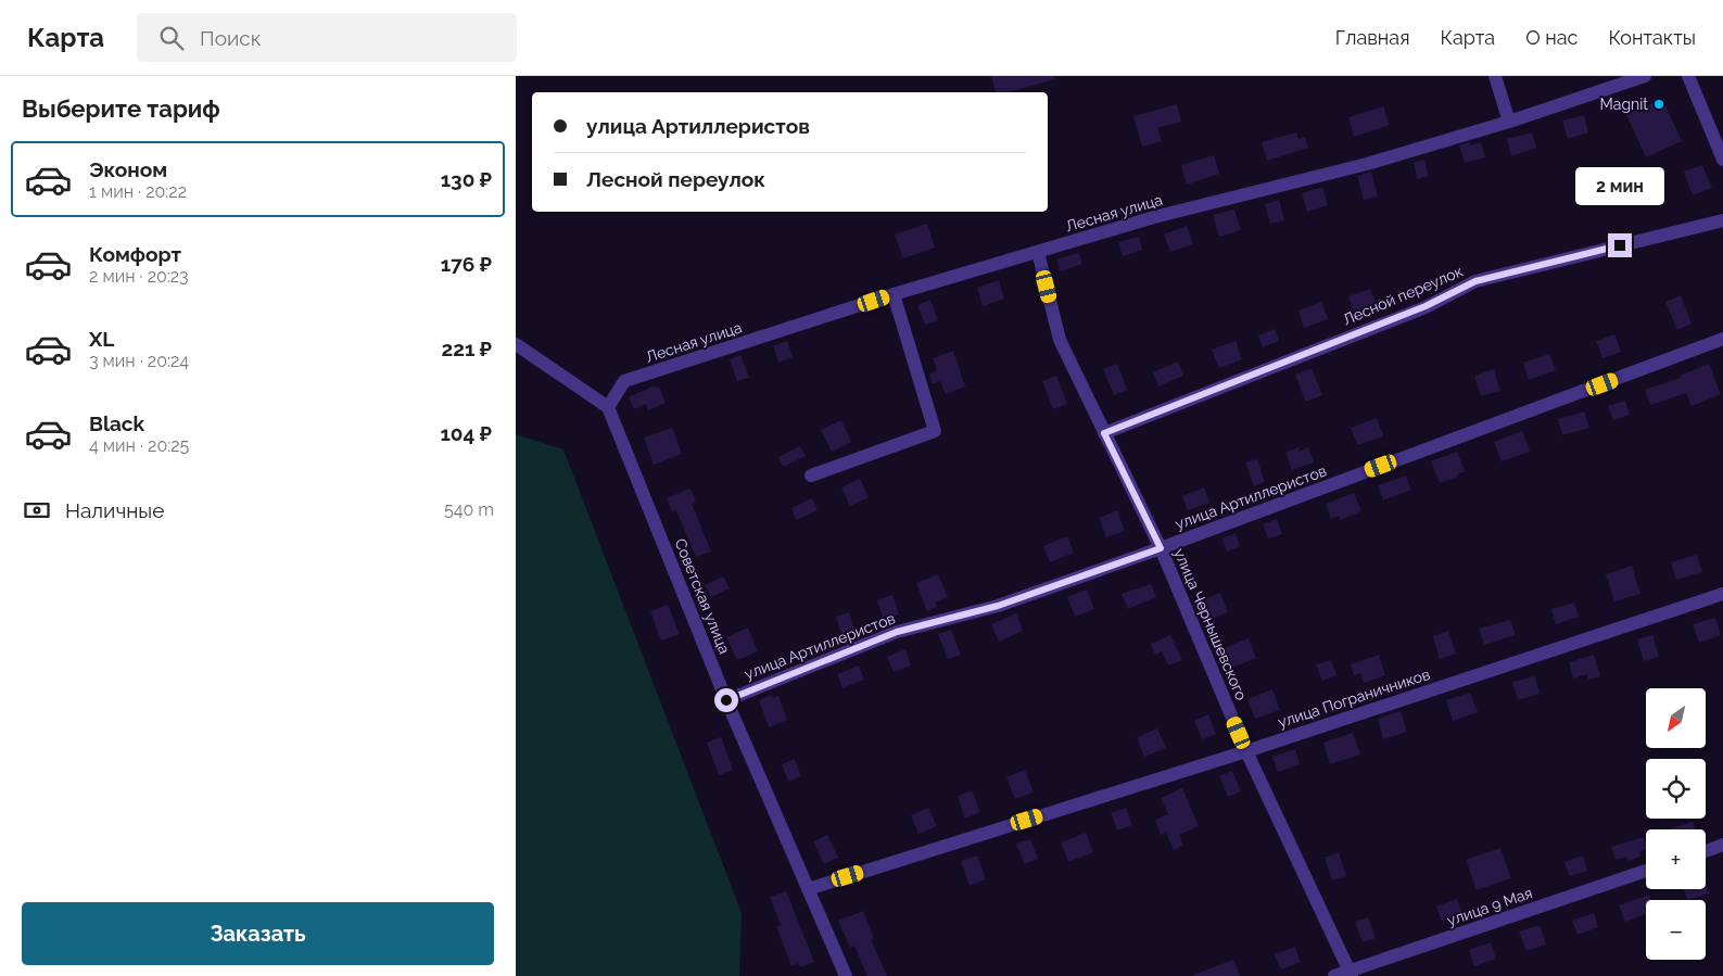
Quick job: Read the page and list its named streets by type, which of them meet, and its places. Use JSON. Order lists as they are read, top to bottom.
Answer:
{
  "streets": {
    "street": [
      "Лесная улица",
      "Лесной переулок",
      "улица Артиллеристов",
      "Советская улица",
      "улица Чернышевского",
      "улица Пограничников",
      "улица 9 Мая"
    ]
  },
  "crossings": [
    ["Лесная улица", "Советская улица"],
    ["Лесная улица", "улица Чернышевского"],
    ["Лесной переулок", "улица Чернышевского"],
    ["улица Артиллеристов", "Советская улица"],
    ["улица Артиллеристов", "улица Чернышевского"],
    ["Советская улица", "улица Пограничников"],
    ["улица Чернышевского", "улица Пограничников"],
    ["улица Чернышевского", "улица 9 Мая"]
  ],
  "places": ["Magnit"],
  "north": "bottom left",
  "page": {
    "header": "Карта",
    "search": "Поиск",
    "nav": [
      "Главная",
      "Карта",
      "О нас",
      "Контакты"
    ],
    "heading": "Выберите тариф",
    "banner": ["улица Артиллеристов", "Лесной переулок"],
    "list": [
      {
        "name": "Эконом",
        "note": "1 мин · 20:22",
        "value": "130 ₽"
      },
      {
        "name": "Комфорт",
        "note": "2 мин · 20:23",
        "value": "176 ₽"
      },
      {
        "name": "XL",
        "note": "3 мин · 20:24",
        "value": "221 ₽"
      },
      {
        "name": "Black",
        "note": "4 мин · 20:25",
        "value": "104 ₽"
      }
    ],
    "bubble": "2 мин",
    "pay": ["Наличные", "540 m"],
    "map_buttons": ["+", "−"],
    "buttons": "Заказать"
  }
}
